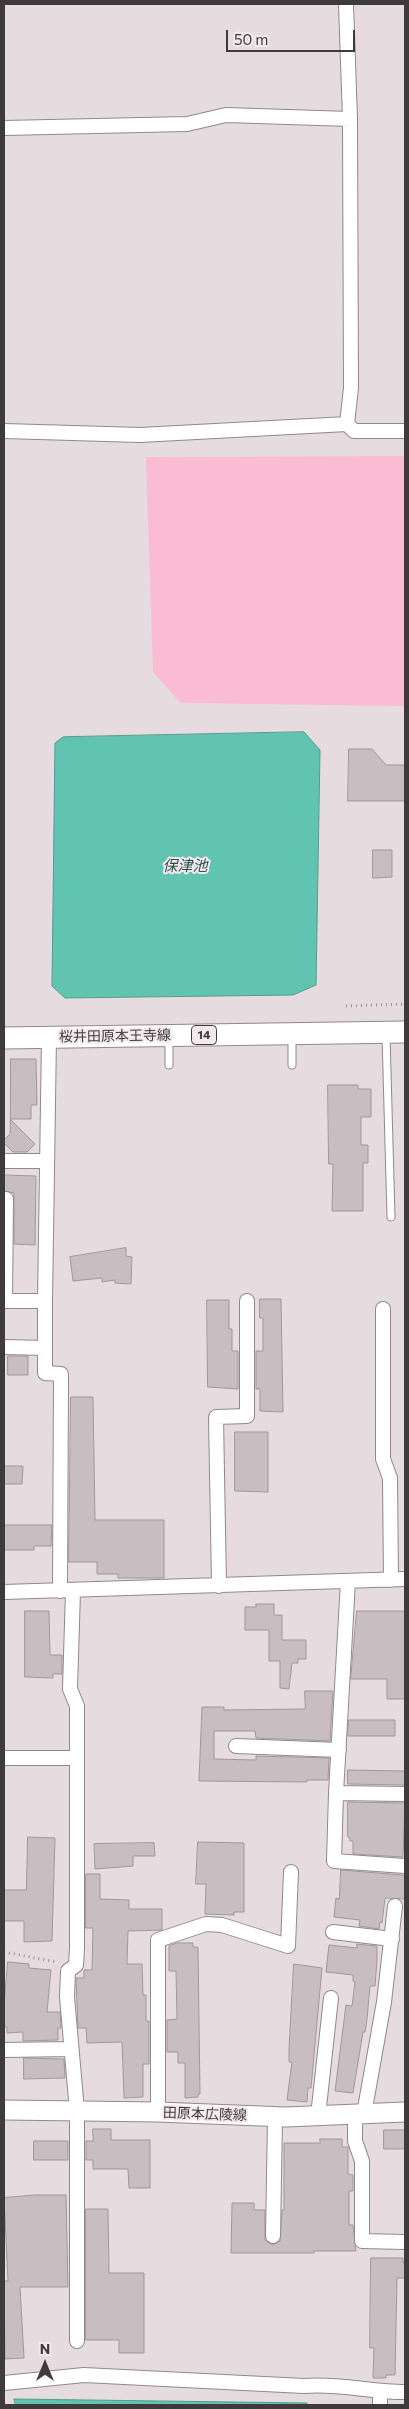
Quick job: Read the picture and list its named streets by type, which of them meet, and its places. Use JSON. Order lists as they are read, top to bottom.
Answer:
{
  "streets": {
    "main road": ["14", "桜井田原本王寺線", "田原本広陵線"]
  },
  "water": ["保津池"],
  "scale_bar": "50 m",
  "north": "top"
}
